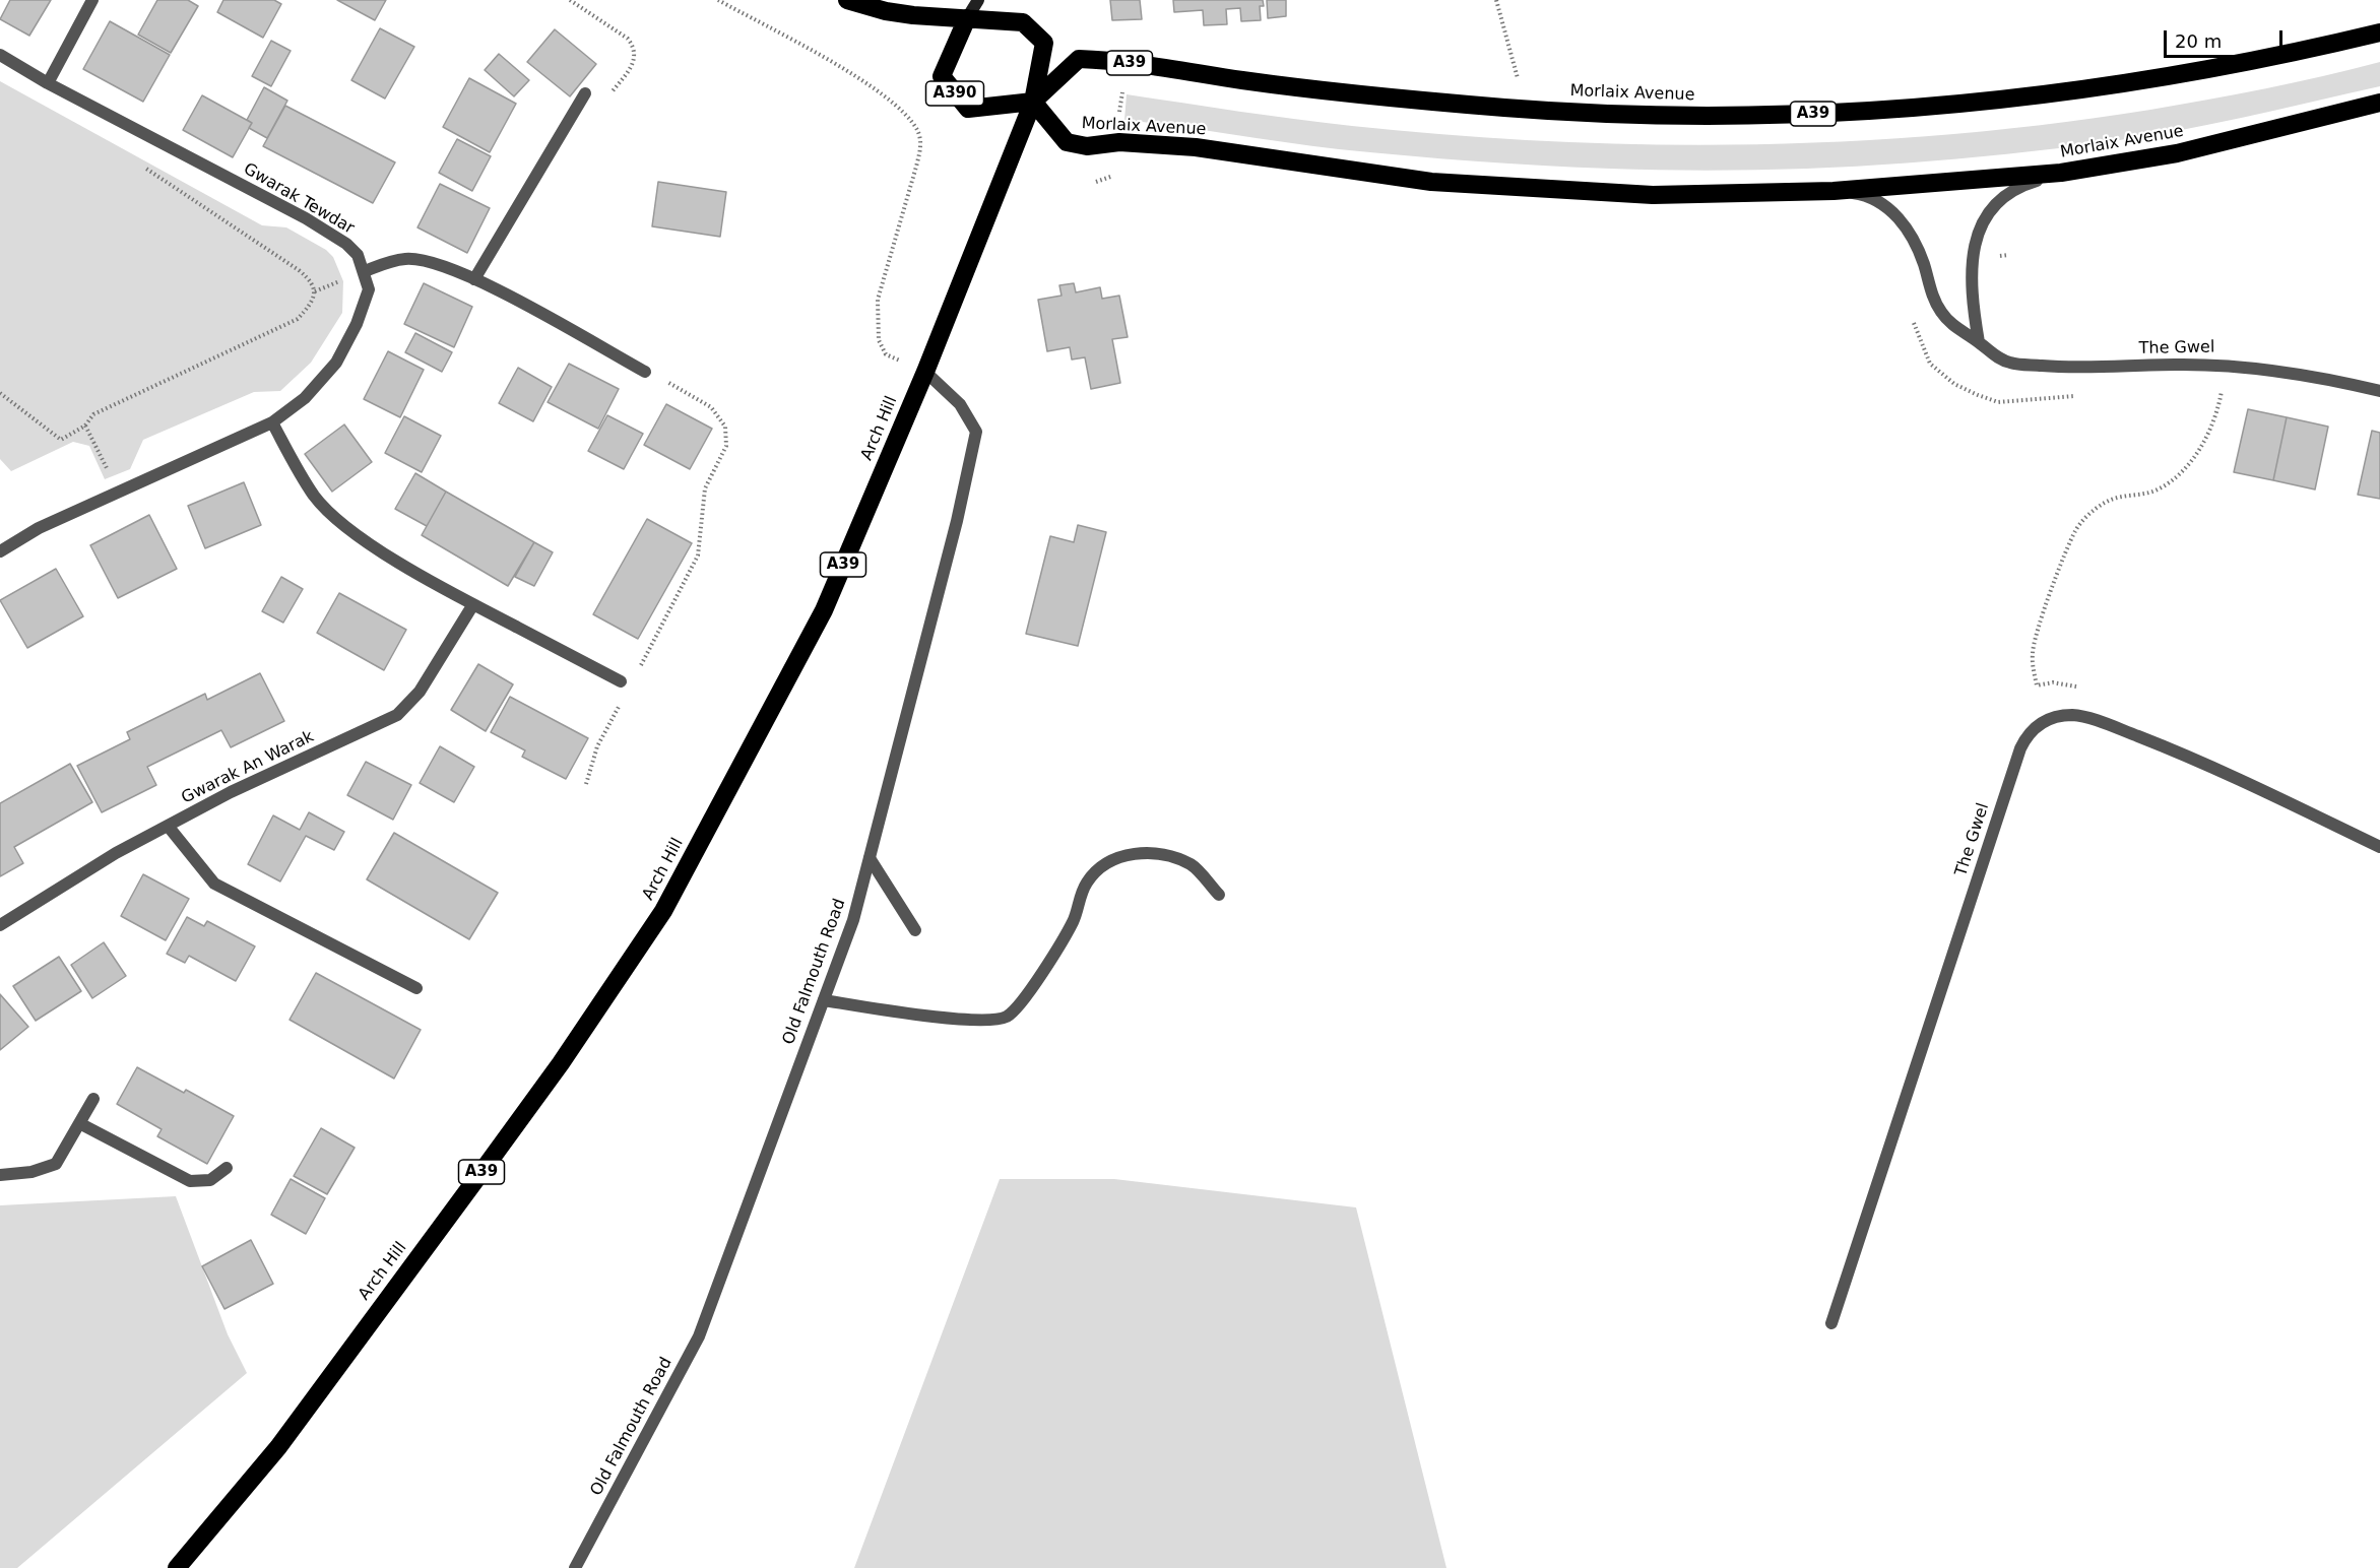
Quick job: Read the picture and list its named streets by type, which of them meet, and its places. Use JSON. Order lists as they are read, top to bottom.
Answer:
{
  "streets": {
    "highway": [
      "A39",
      "A390",
      "Morlaix Avenue",
      "Arch Hill"
    ],
    "street": [
      "Gwarak Tewdar",
      "The Gwel",
      "Gwarak An Warak",
      "Old Falmouth Road"
    ]
  },
  "crossings": [
    ["A390", "Morlaix Avenue"],
    ["A390", "Arch Hill"],
    ["Morlaix Avenue", "The Gwel"],
    ["Morlaix Avenue", "Arch Hill"],
    ["Arch Hill", "Old Falmouth Road"]
  ],
  "scale_bar": "20 m"
}
